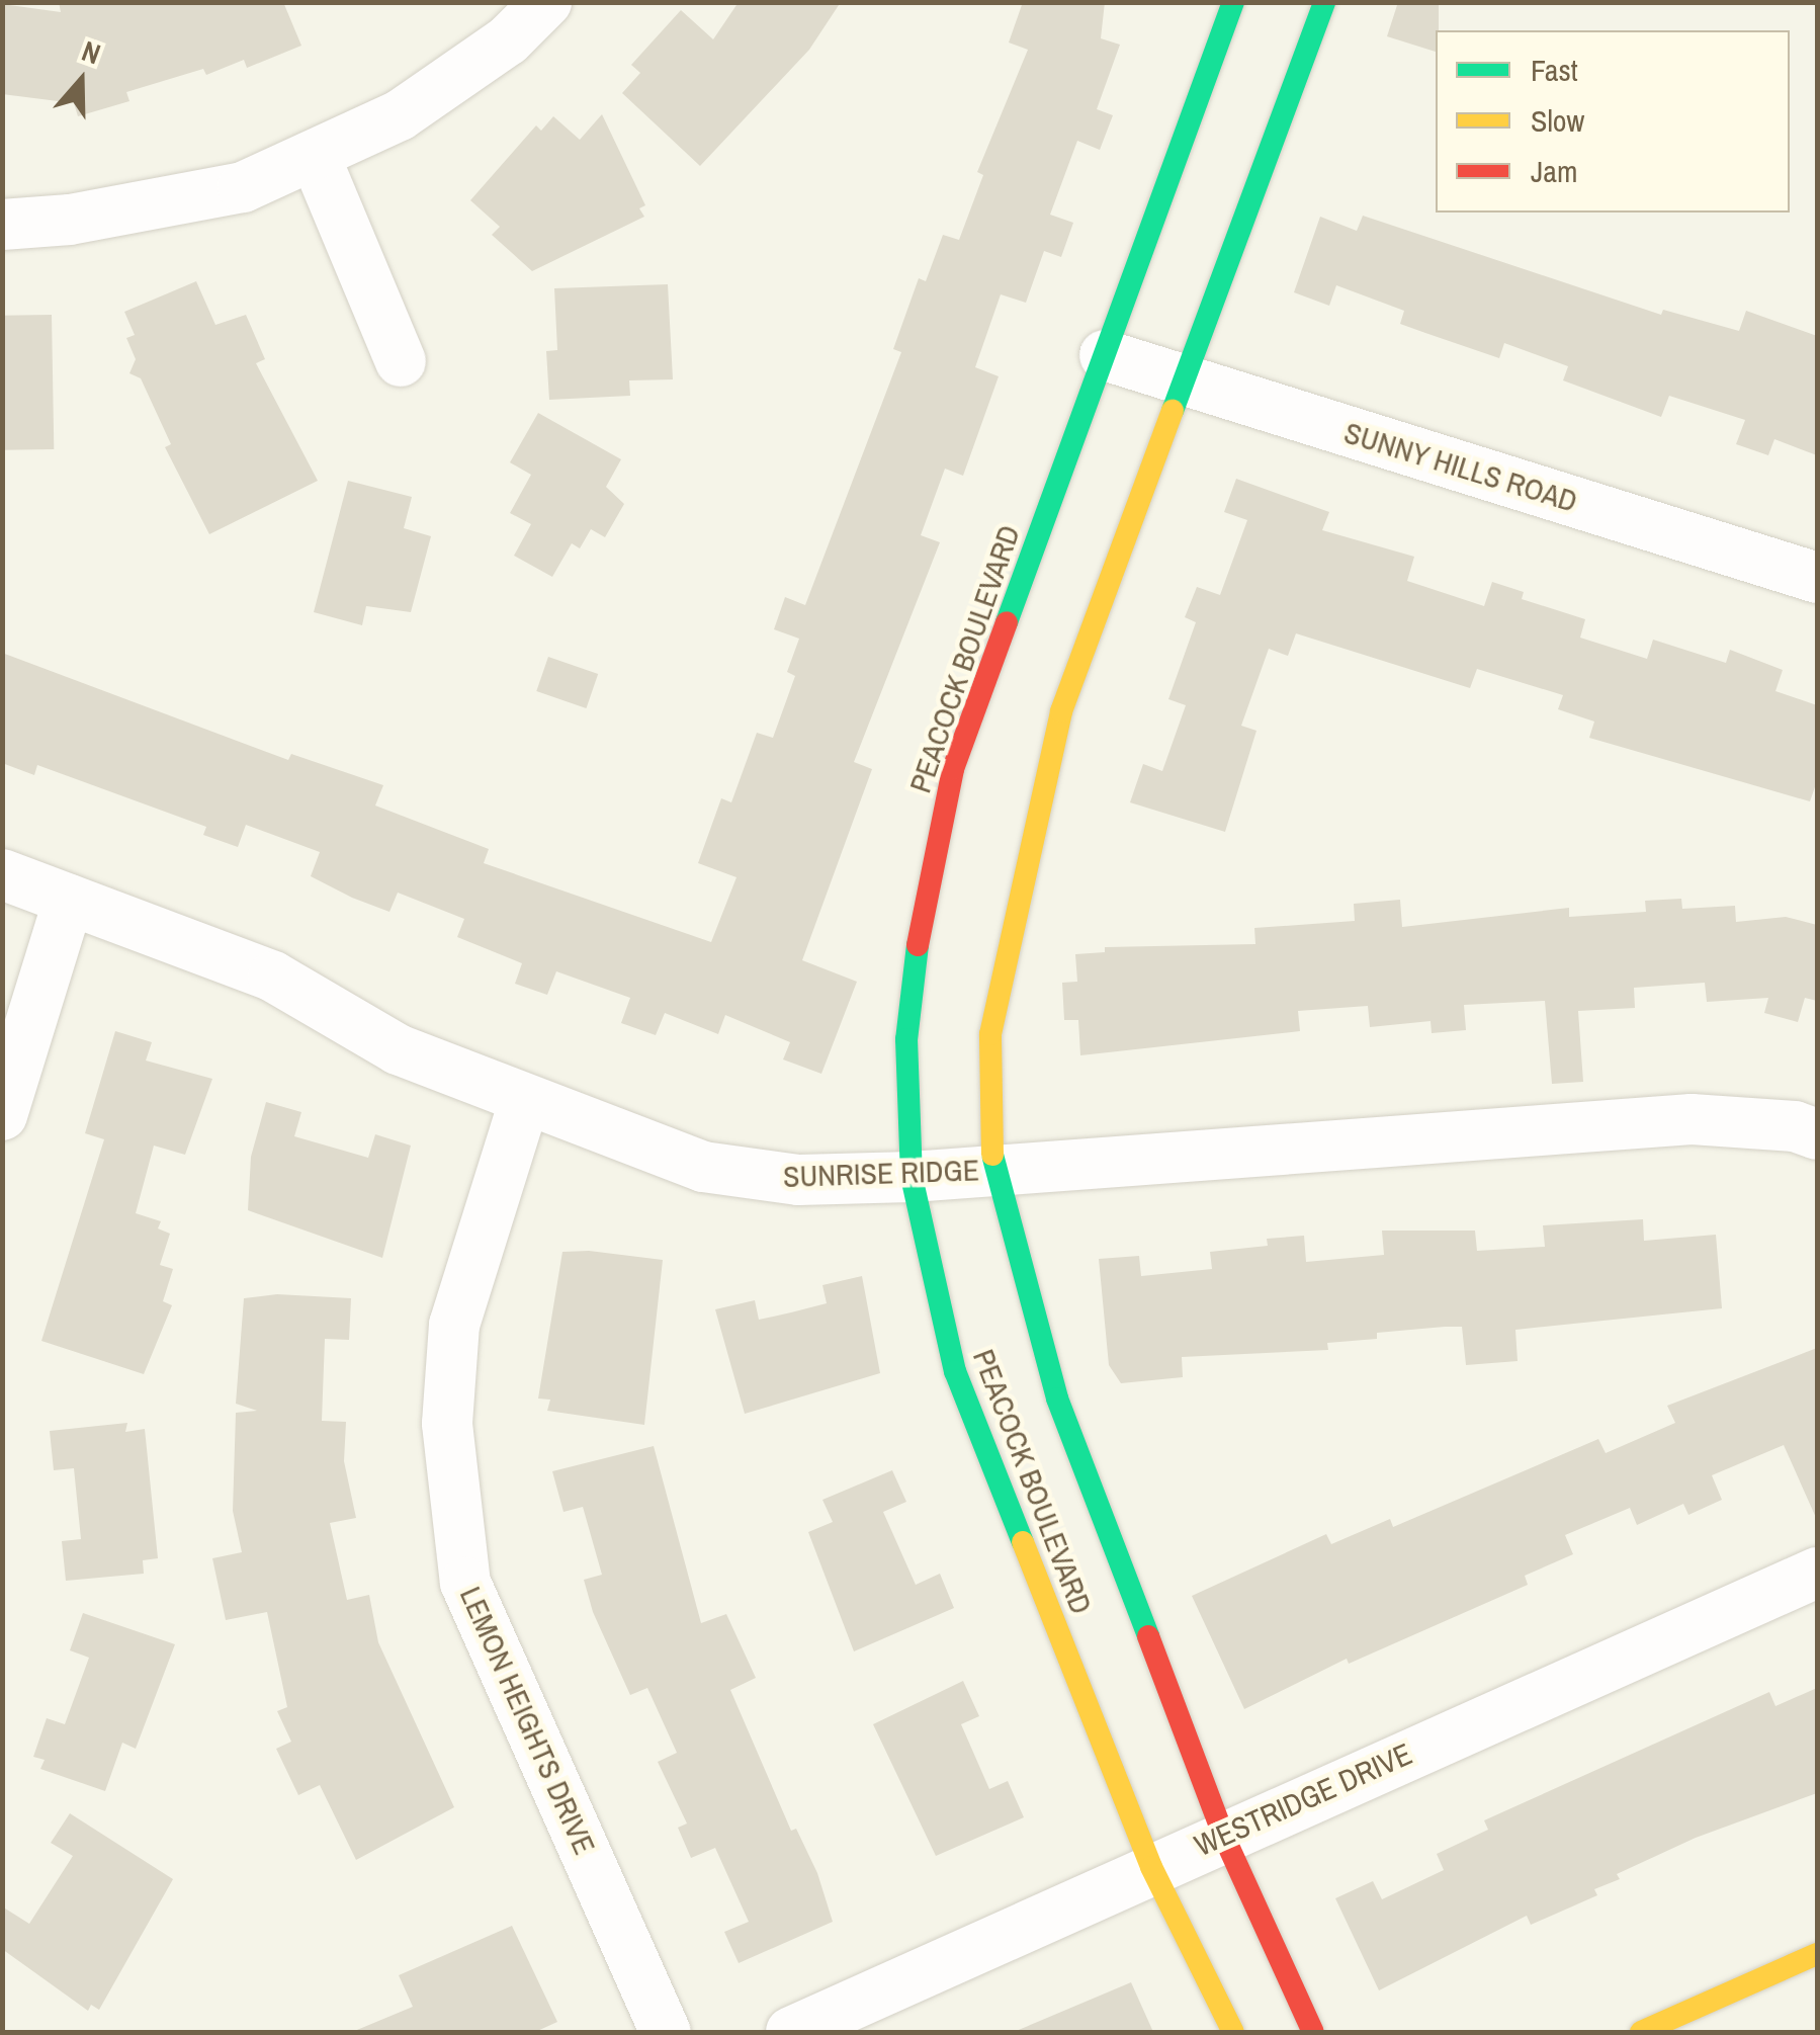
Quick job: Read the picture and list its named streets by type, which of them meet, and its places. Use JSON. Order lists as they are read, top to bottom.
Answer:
{
  "streets": {
    "street": [
      "SUNNY HILLS ROAD",
      "PEACOCK BOULEVARD",
      "SUNRISE RIDGE",
      "LEMON HEIGHTS DRIVE",
      "WESTRIDGE DRIVE"
    ]
  },
  "crossings": [
    ["SUNNY HILLS ROAD", "PEACOCK BOULEVARD"],
    ["PEACOCK BOULEVARD", "SUNRISE RIDGE"],
    ["PEACOCK BOULEVARD", "WESTRIDGE DRIVE"],
    ["SUNRISE RIDGE", "LEMON HEIGHTS DRIVE"]
  ],
  "legend": ["Fast", "Slow", "Jam"],
  "north": "top"
}
